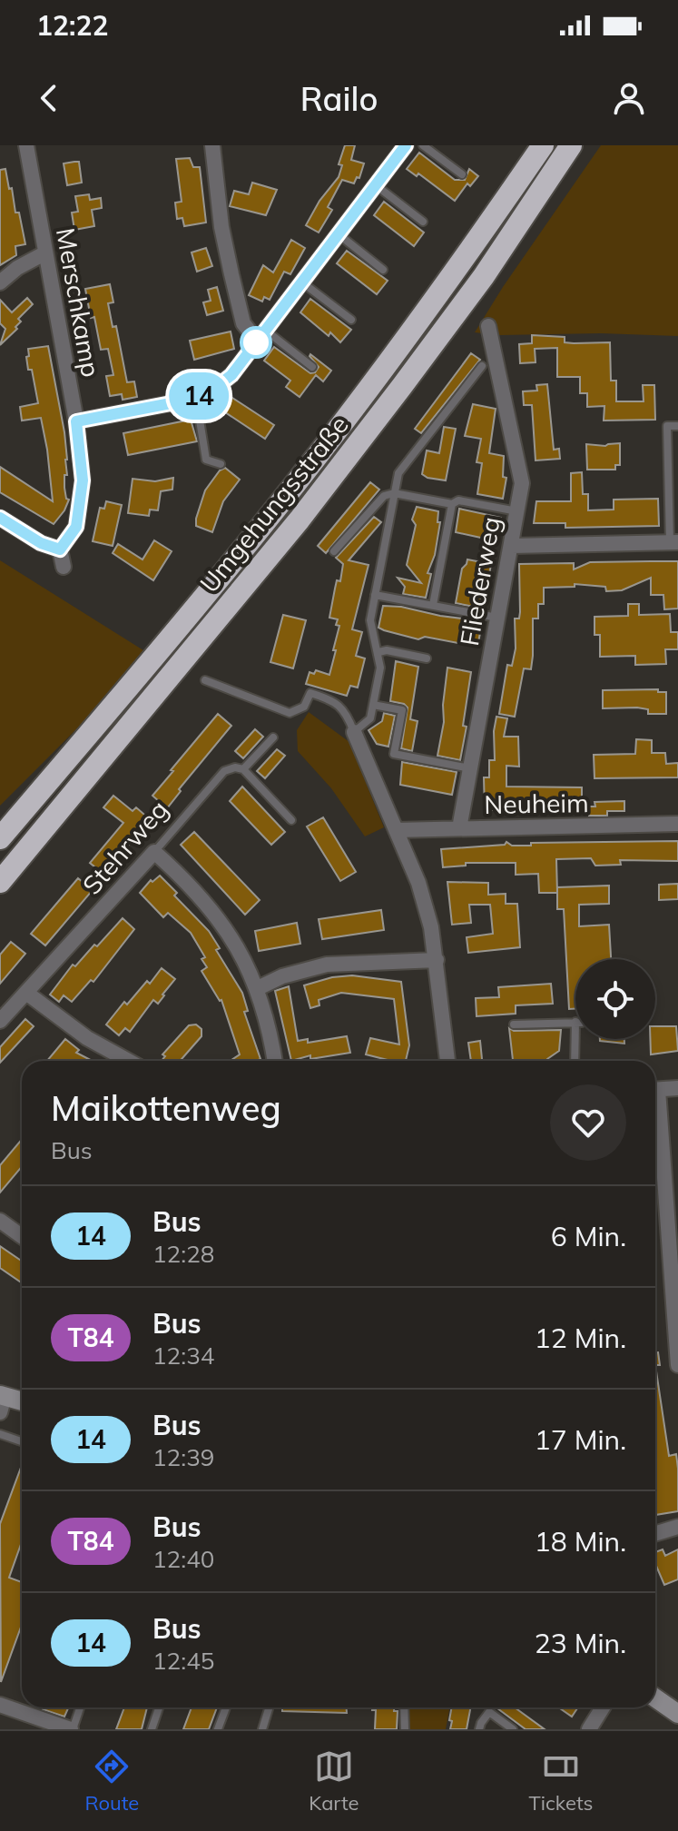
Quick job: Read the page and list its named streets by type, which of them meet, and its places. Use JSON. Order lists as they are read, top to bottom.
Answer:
{
  "streets": {
    "highway": ["Umgehungsstraße"],
    "street": [
      "Merschkamp",
      "Fliederweg",
      "Neuheim",
      "Stehrweg"
    ]
  },
  "crossings": [
    ["Fliederweg", "Neuheim"]
  ],
  "lines": ["bus line 14"],
  "page": {
    "status": "12:22",
    "header": "Railo",
    "on_map": "14",
    "heading": ["Maikottenweg", "Bus"],
    "list": [
      {
        "mark": "14",
        "name": "Bus",
        "note": "12:28",
        "value": "6 Min."
      },
      {
        "mark": "T84",
        "name": "Bus",
        "note": "12:34",
        "value": "12 Min."
      },
      {
        "mark": "14",
        "name": "Bus",
        "note": "12:39",
        "value": "17 Min."
      },
      {
        "mark": "T84",
        "name": "Bus",
        "note": "12:40",
        "value": "18 Min."
      },
      {
        "mark": "14",
        "name": "Bus",
        "note": "12:45",
        "value": "23 Min."
      }
    ],
    "tabs": ["Route", "Karte", "Tickets"]
  }
}
